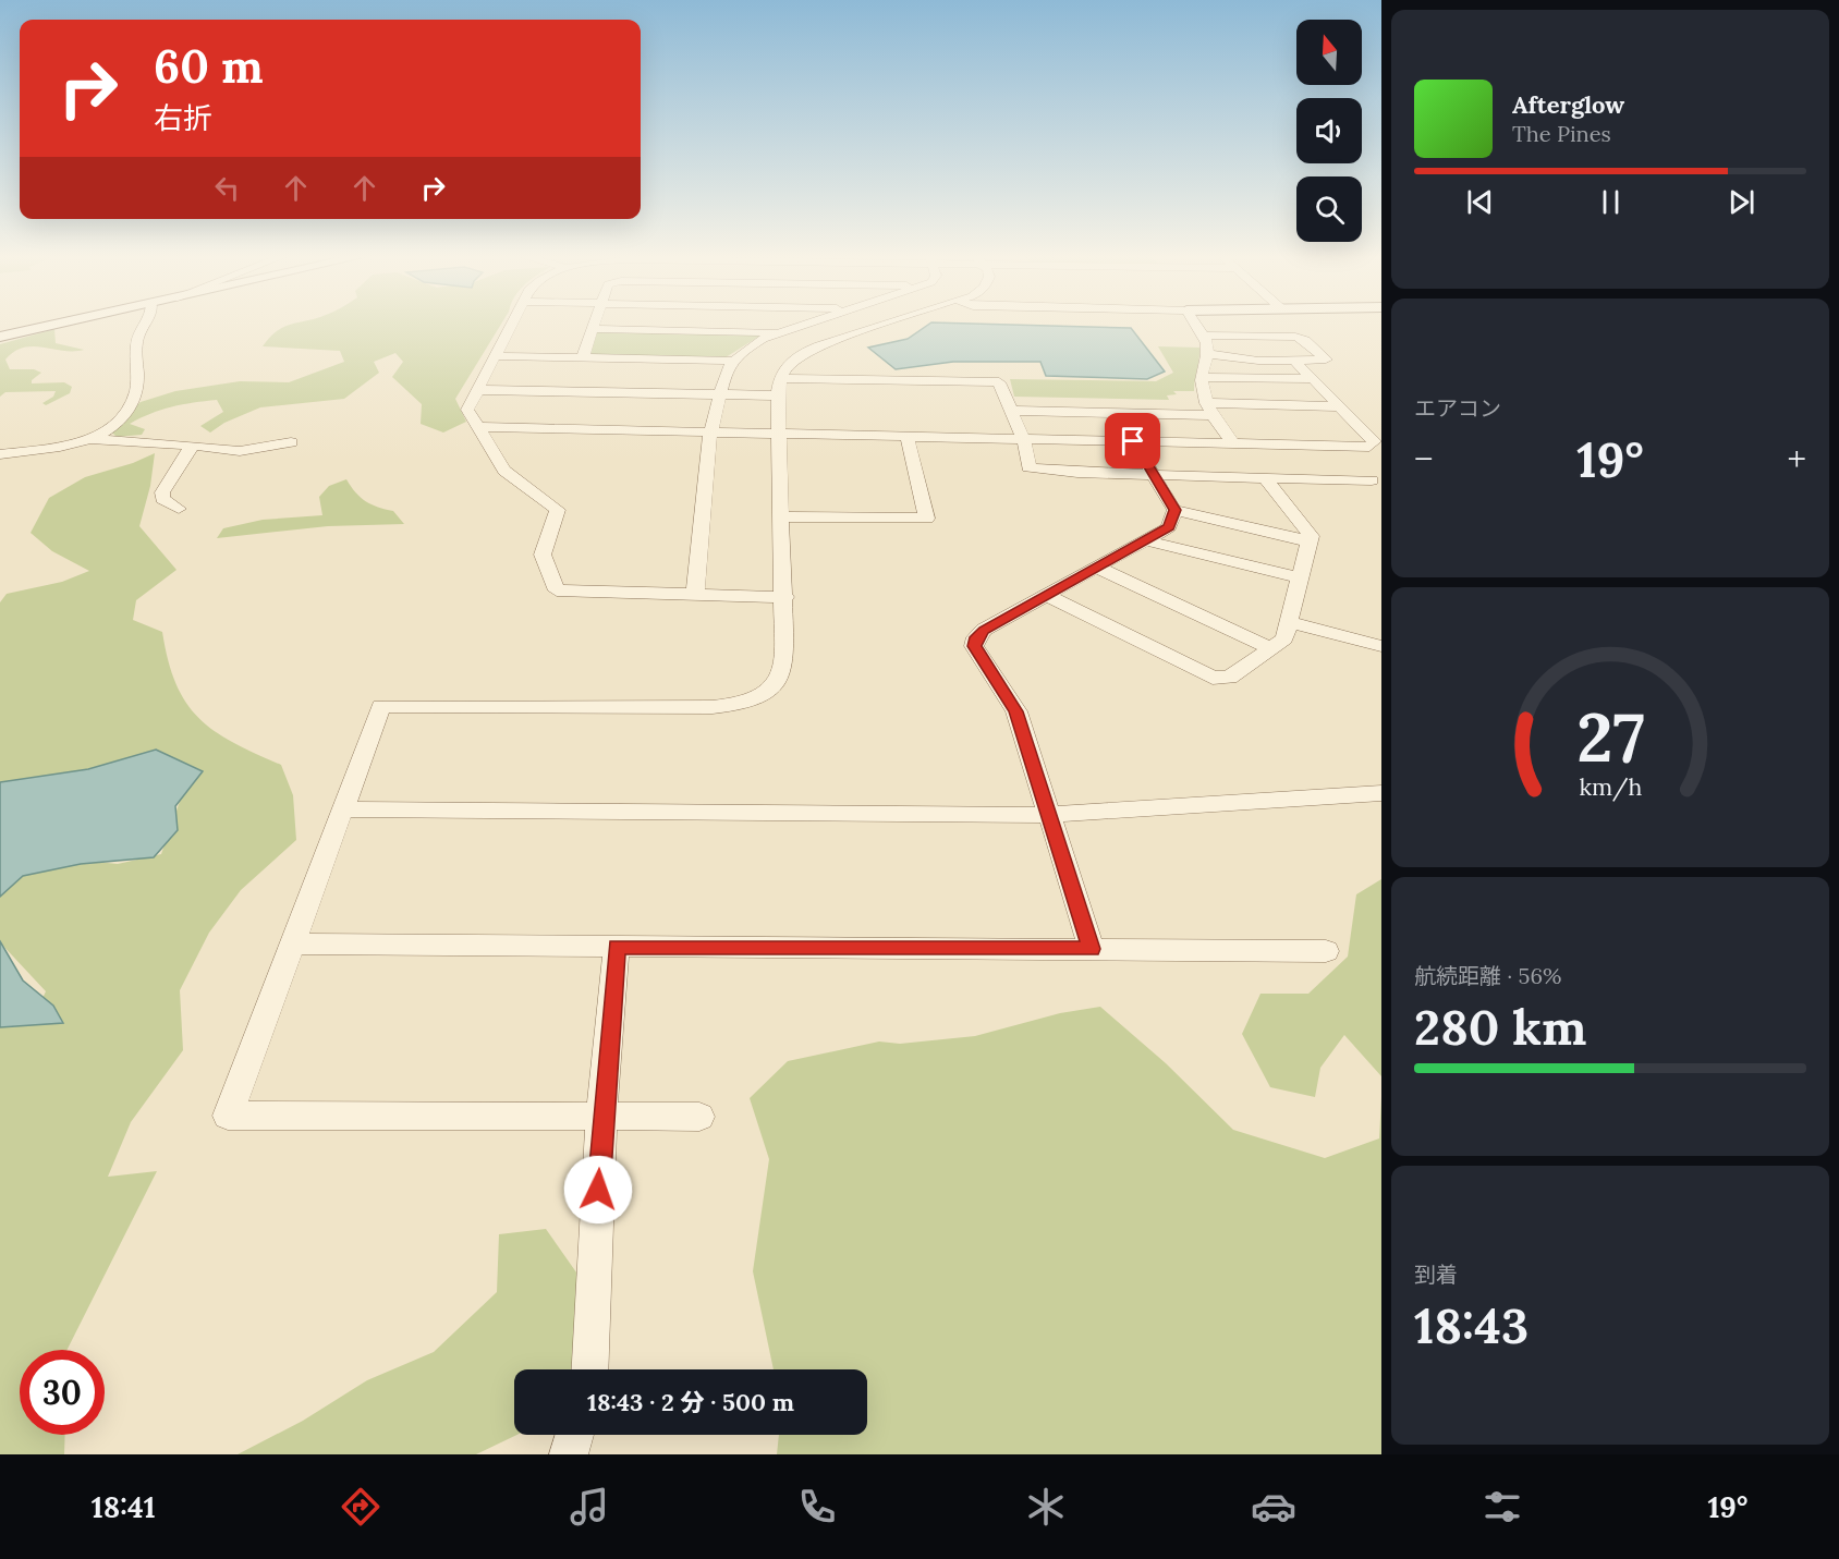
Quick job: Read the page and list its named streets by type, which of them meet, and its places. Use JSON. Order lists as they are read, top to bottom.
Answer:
{
  "north": "top",
  "page": {
    "turn": ["60 m", "右折"],
    "song": ["Afterglow", "The Pines"],
    "tile": [
      "エアコン",
      ["航続距離 · 56%", "280 km"],
      ["到着", "18:43"]
    ],
    "heat": ["−", "19°", "+"],
    "limit": "30",
    "trip": "18:43 · 2 分 · 500 m",
    "tabs": ["18:41", "19°"],
    "gauge": ["27", "km/h"]
  }
}
